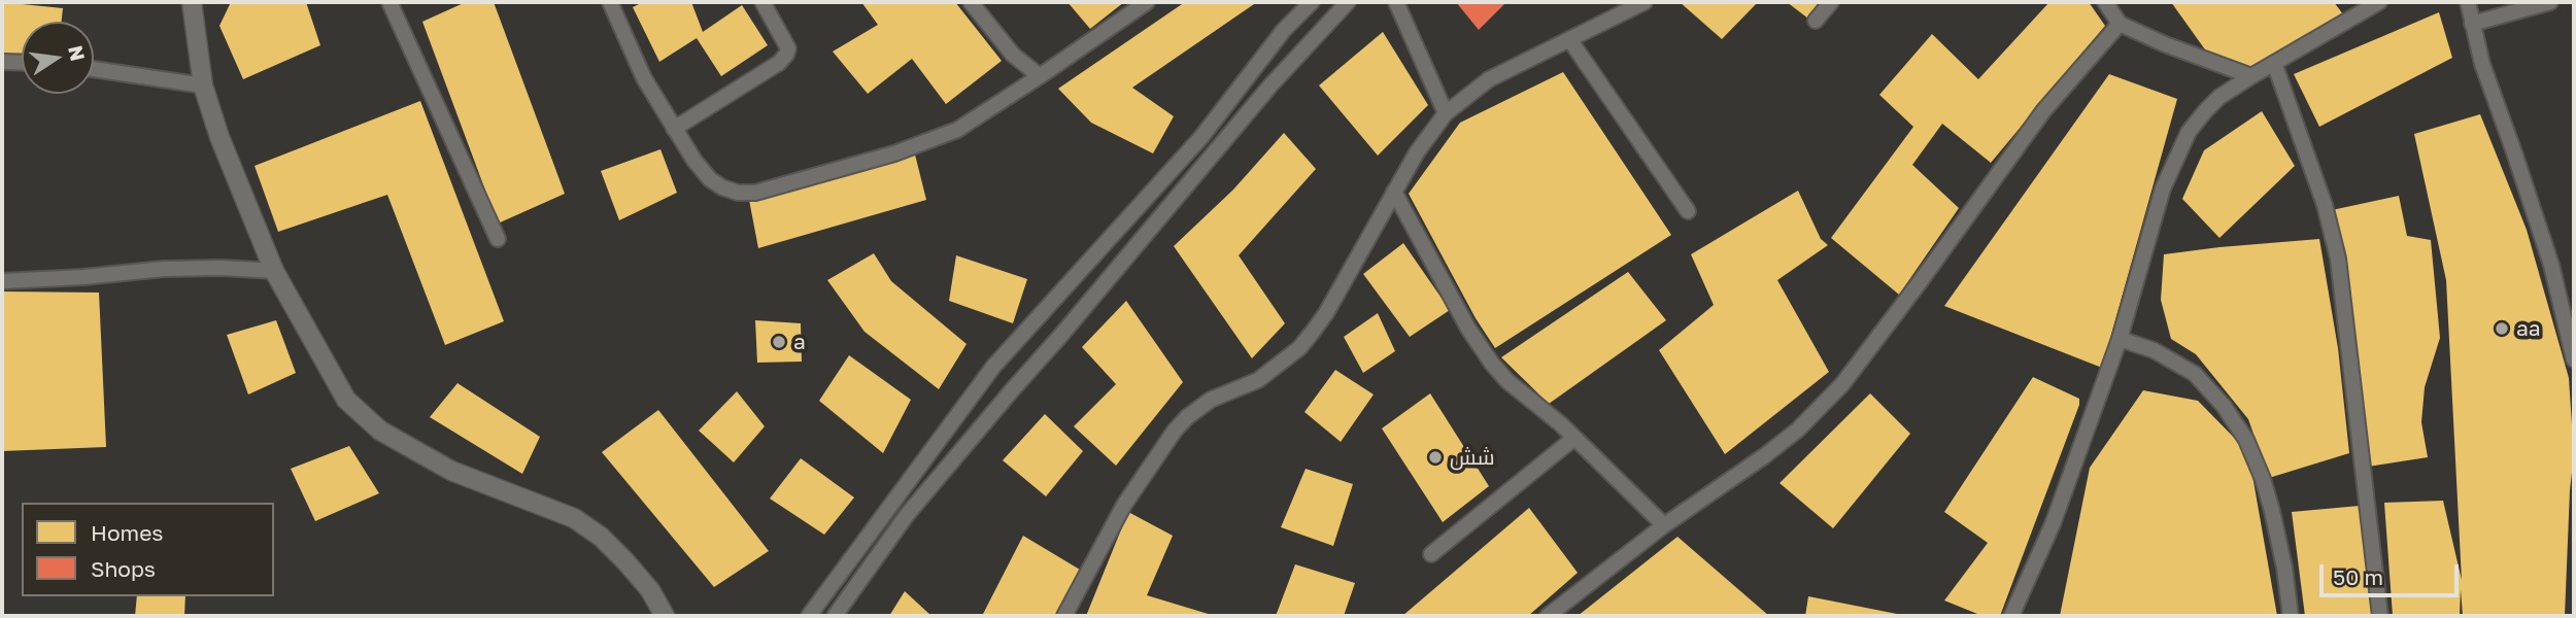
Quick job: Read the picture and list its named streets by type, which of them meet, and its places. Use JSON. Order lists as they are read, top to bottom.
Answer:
{
  "places": ["aa", "a", "شش"],
  "legend": ["Homes", "Shops"],
  "scale_bar": "50 m",
  "north": "right"
}
